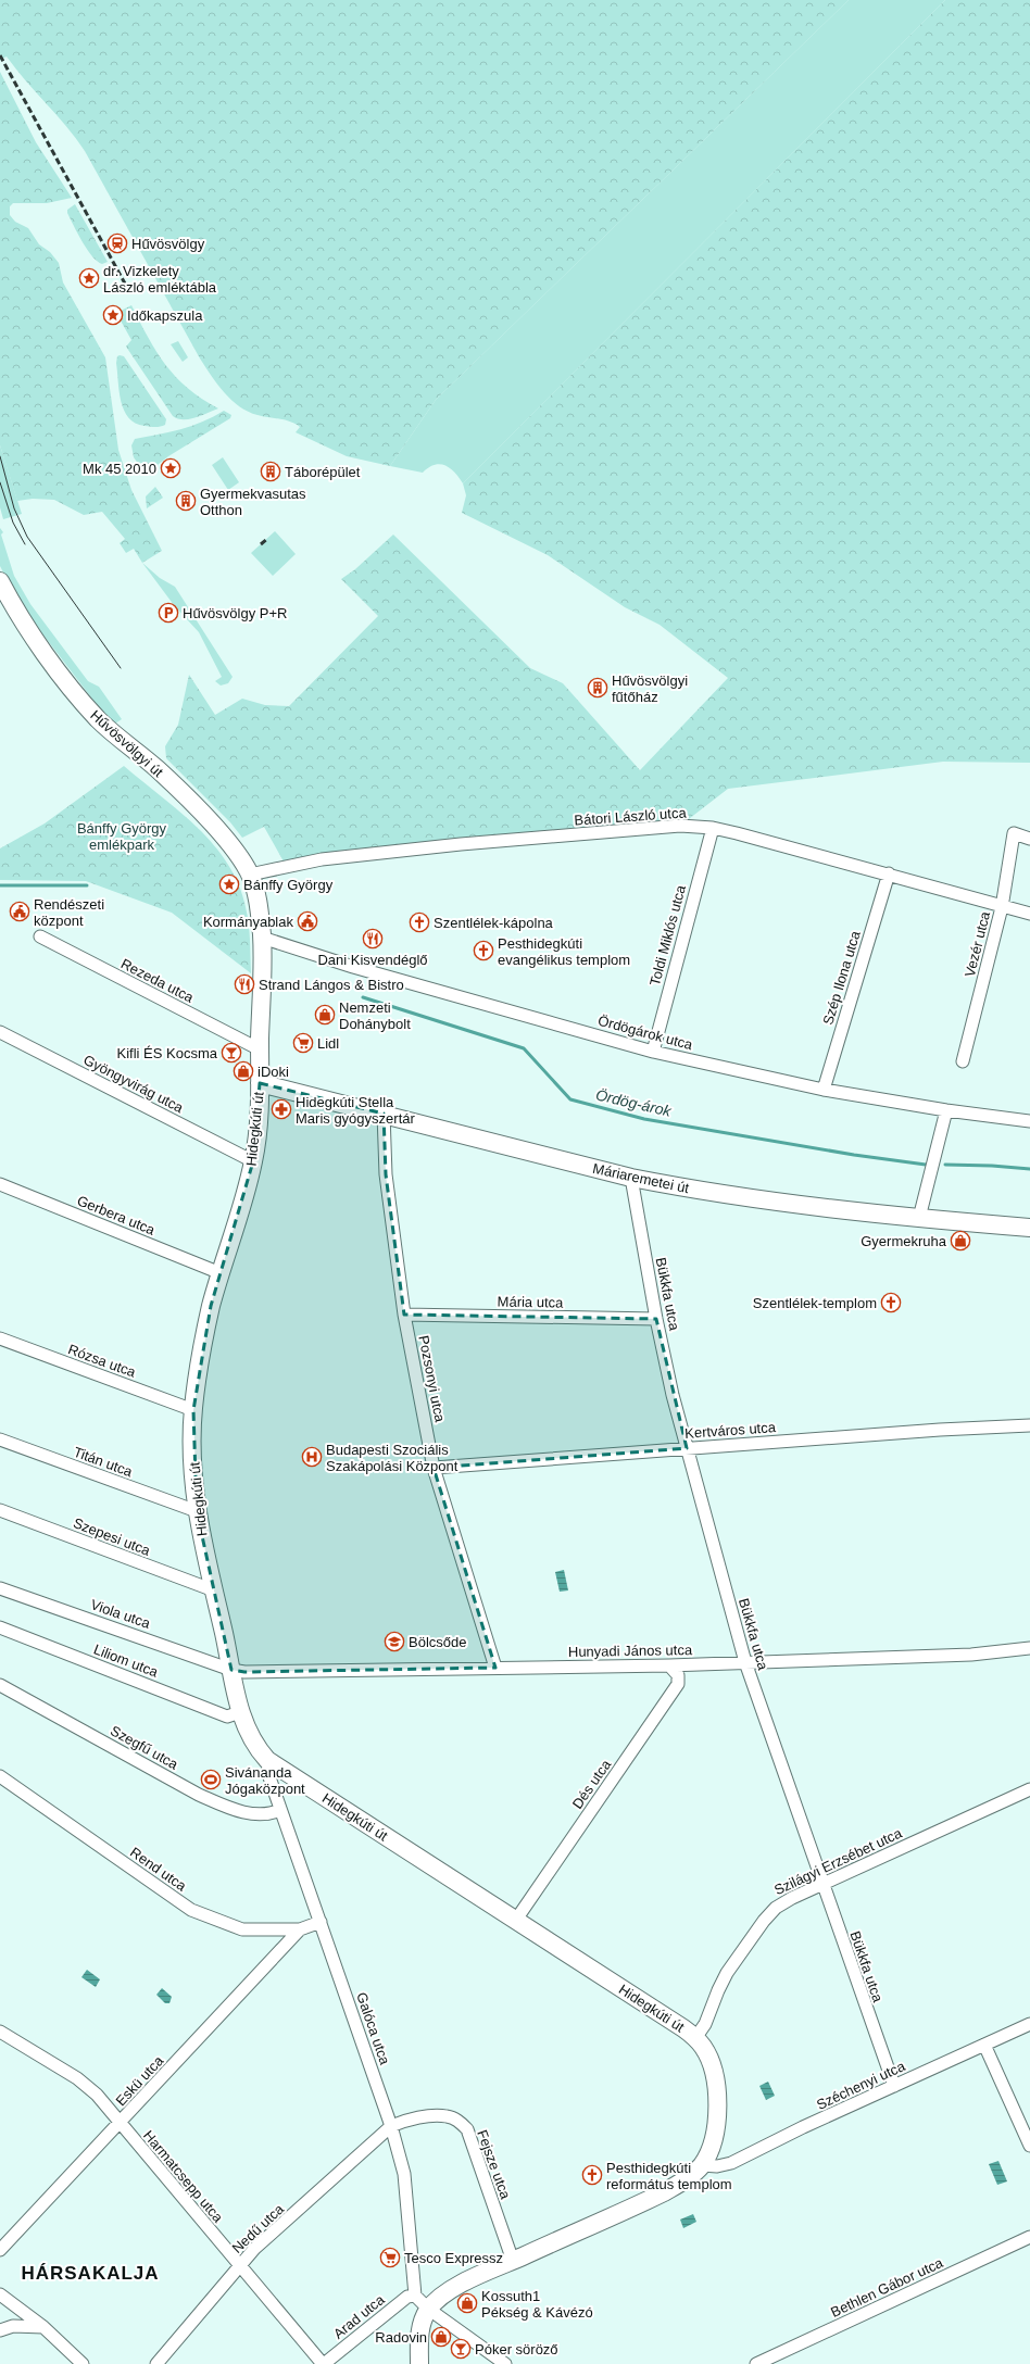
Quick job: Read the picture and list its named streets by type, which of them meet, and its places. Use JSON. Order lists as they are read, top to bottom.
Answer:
{
  "streets": {
    "main road": ["Hűvösvölgyi út", "Hidegkúti út", "Máriaremetei út"],
    "street": [
      "Bátori László utca",
      "Toldi Miklós utca",
      "Vezér utca",
      "Szép Ilona utca",
      "Rezeda utca",
      "Ördögárok utca",
      "Gyöngyvirág utca",
      "Gerbera utca",
      "Bükkfa utca",
      "Mária utca",
      "Rózsa utca",
      "Pozsonyi utca",
      "Kertváros utca",
      "Titán utca",
      "Szepesi utca",
      "Viola utca",
      "Hunyadi János utca",
      "Liliom utca",
      "Szegfű utca",
      "Dés utca",
      "Szilágyi Erzsébet utca",
      "Rend utca",
      "Galóca utca",
      "Eskü utca",
      "Széchenyi utca",
      "Fejsze utca",
      "Harmatcsepp utca",
      "Nedű utca",
      "Bethlen Gábor utca",
      "Arad utca"
    ]
  },
  "crossings": [
    ["Hűvösvölgyi út", "Bátori László utca"],
    ["Hűvösvölgyi út", "Hidegkúti út"],
    ["Bátori László utca", "Toldi Miklós utca"],
    ["Bátori László utca", "Vezér utca"],
    ["Bátori László utca", "Szép Ilona utca"],
    ["Bátori László utca", "Hidegkúti út"],
    ["Toldi Miklós utca", "Ördögárok utca"],
    ["Szép Ilona utca", "Ördögárok utca"],
    ["Rezeda utca", "Hidegkúti út"],
    ["Ördögárok utca", "Hidegkúti út"],
    ["Gyöngyvirág utca", "Hidegkúti út"],
    ["Hidegkúti út", "Máriaremetei út"],
    ["Hidegkúti út", "Gerbera utca"],
    ["Hidegkúti út", "Rózsa utca"],
    ["Hidegkúti út", "Titán utca"],
    ["Hidegkúti út", "Szepesi utca"],
    ["Hidegkúti út", "Viola utca"],
    ["Hidegkúti út", "Hunyadi János utca"],
    ["Hidegkúti út", "Liliom utca"],
    ["Hidegkúti út", "Dés utca"],
    ["Hidegkúti út", "Szilágyi Erzsébet utca"],
    ["Hidegkúti út", "Galóca utca"],
    ["Hidegkúti út", "Széchenyi utca"],
    ["Hidegkúti út", "Fejsze utca"],
    ["Máriaremetei út", "Bükkfa utca"],
    ["Máriaremetei út", "Pozsonyi utca"],
    ["Bükkfa utca", "Mária utca"],
    ["Bükkfa utca", "Kertváros utca"],
    ["Bükkfa utca", "Hunyadi János utca"],
    ["Bükkfa utca", "Szilágyi Erzsébet utca"],
    ["Bükkfa utca", "Széchenyi utca"],
    ["Mária utca", "Pozsonyi utca"],
    ["Pozsonyi utca", "Kertváros utca"],
    ["Pozsonyi utca", "Hunyadi János utca"],
    ["Viola utca", "Hunyadi János utca"],
    ["Hunyadi János utca", "Dés utca"],
    ["Szegfű utca", "Galóca utca"],
    ["Rend utca", "Galóca utca"],
    ["Rend utca", "Eskü utca"],
    ["Galóca utca", "Fejsze utca"],
    ["Galóca utca", "Nedű utca"],
    ["Galóca utca", "Arad utca"],
    ["Eskü utca", "Harmatcsepp utca"],
    ["Fejsze utca", "Nedű utca"],
    ["Harmatcsepp utca", "Nedű utca"],
    ["Harmatcsepp utca", "Arad utca"]
  ],
  "districts": ["HÁRSAKALJA"],
  "water": ["Ördög-árok"],
  "parks": ["Bánffy György emlékpark"],
  "places": {
    "station": ["Hűvösvölgy"],
    "place": [
      "dr. Vizkelety László emléktábla",
      "Időkapszula",
      "Mk 45 2010",
      "Bánffy György"
    ],
    "building": ["Táborépület", "Gyermekvasutas Otthon", "Hűvösvölgyi fűtőház"],
    "parking": ["Hűvösvölgy P+R"],
    "public building": ["Rendészeti központ", "Kormányablak"],
    "church": [
      "Szentlélek-kápolna",
      "Pesthidegkúti evangélikus templom",
      "Szentlélek-templom",
      "Pesthidegkúti református templom"
    ],
    "restaurant": ["Dani Kisvendéglő", "Strand Lángos & Bistro"],
    "shop": [
      "Nemzeti Dohánybolt",
      "iDoki",
      "Gyermekruha",
      "Kossuth1 Pékség & Kávézó",
      "Radovin"
    ],
    "supermarket": ["Lidl", "Tesco Expressz"],
    "bar": ["Kifli ÉS Kocsma", "Póker söröző"],
    "pharmacy": ["Hidegkúti Stella Maris gyógyszertár"],
    "hospital": ["Budapesti Szociális Szakápolási Központ"],
    "school or university": ["Bölcsőde"],
    "sports": ["Sivánanda Jógaközpont"]
  }
}
